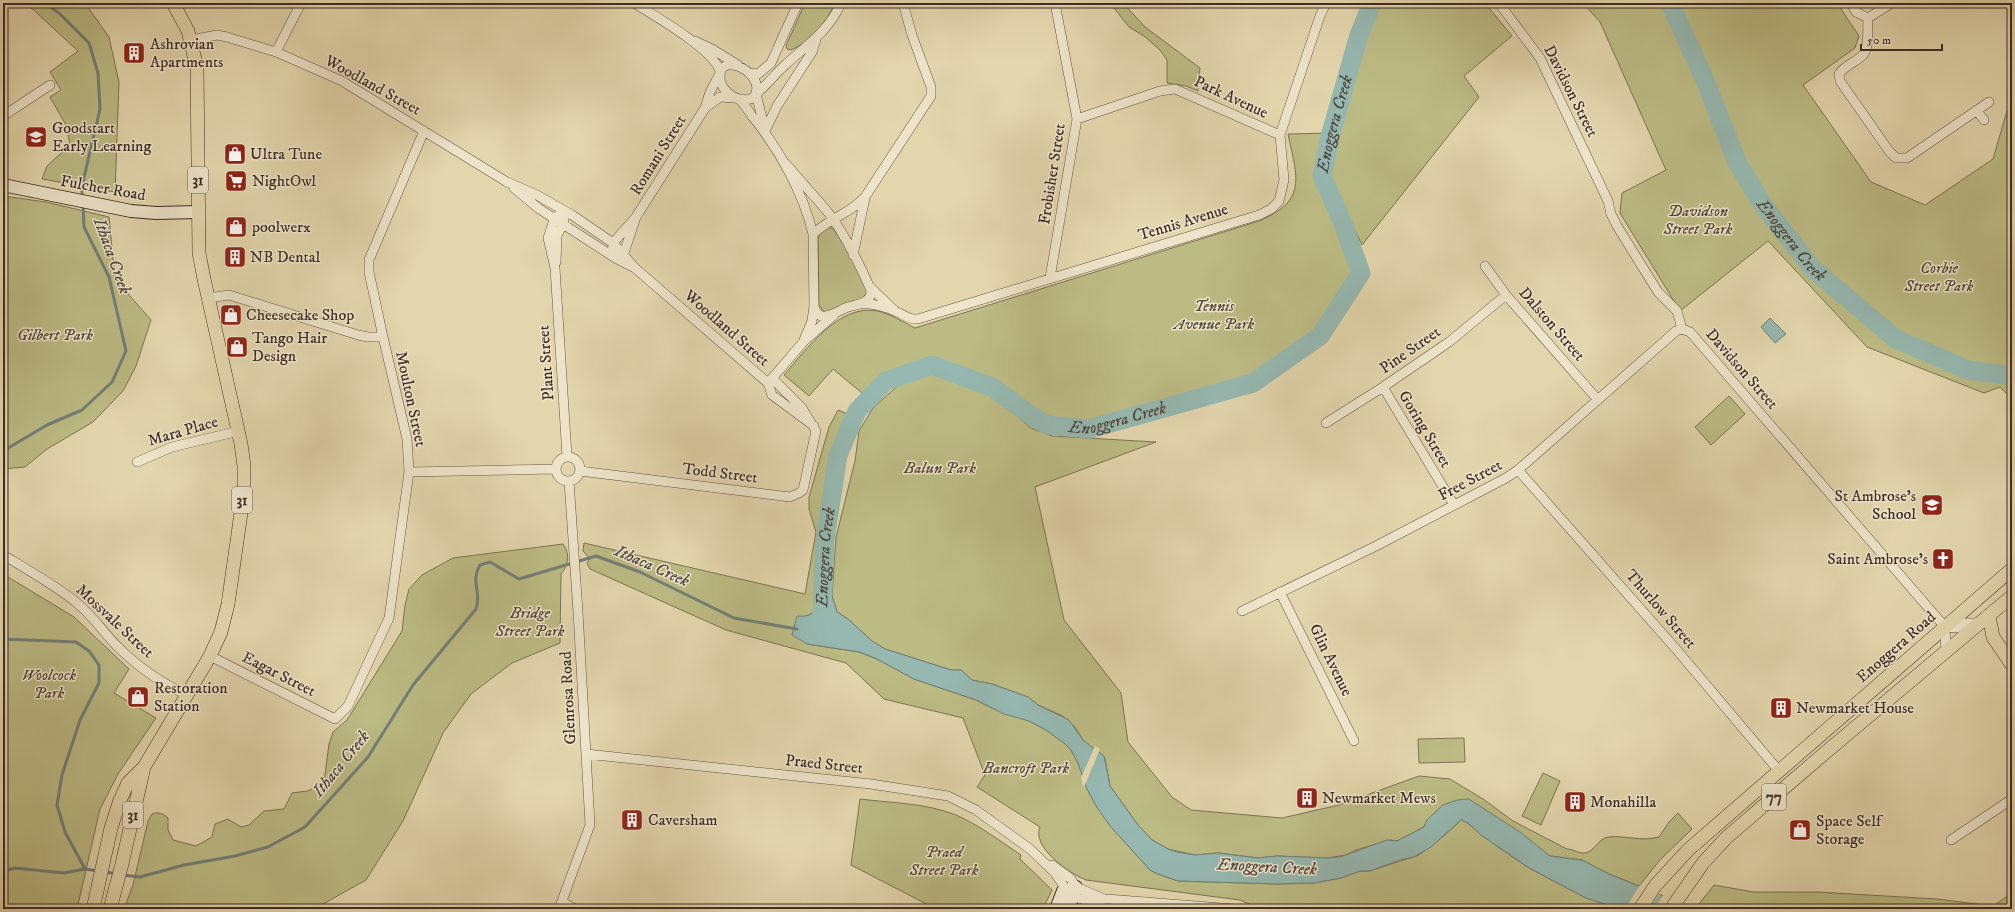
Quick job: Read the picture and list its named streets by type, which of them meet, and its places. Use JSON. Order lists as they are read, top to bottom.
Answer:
{
  "streets": {
    "main road": ["31", "Enoggera Road", "77"],
    "street": [
      "Woodland Street",
      "Davidson Street",
      "Park Avenue",
      "Romani Street",
      "Frobisher Street",
      "Fulcher Road",
      "Tennis Avenue",
      "Dalston Street",
      "Pine Street",
      "Plant Street",
      "Moulton Street",
      "Goring Street",
      "Mara Place",
      "Todd Street",
      "Free Street",
      "Thurlow Street",
      "Mossvale Street",
      "Glin Avenue",
      "Eagar Street",
      "Glenrosa Road",
      "Praed Street"
    ]
  },
  "crossings": [
    ["Woodland Street", "Romani Street"],
    ["Woodland Street", "31"],
    ["Woodland Street", "Plant Street"],
    ["Woodland Street", "Moulton Street"],
    ["Woodland Street", "Todd Street"],
    ["Davidson Street", "Free Street"],
    ["Davidson Street", "Enoggera Road"],
    ["Park Avenue", "Frobisher Street"],
    ["Park Avenue", "Tennis Avenue"],
    ["Frobisher Street", "Tennis Avenue"],
    ["31", "Fulcher Road"],
    ["31", "Mara Place"],
    ["31", "Mossvale Street"],
    ["31", "Eagar Street"],
    ["Dalston Street", "Pine Street"],
    ["Dalston Street", "Free Street"],
    ["Pine Street", "Goring Street"],
    ["Plant Street", "Todd Street"],
    ["Plant Street", "Glenrosa Road"],
    ["Moulton Street", "Eagar Street"],
    ["Goring Street", "Free Street"],
    ["Todd Street", "Glenrosa Road"],
    ["Free Street", "Thurlow Street"],
    ["Free Street", "Glin Avenue"],
    ["Thurlow Street", "Enoggera Road"],
    ["Glenrosa Road", "Praed Street"]
  ],
  "water": ["Enoggera Creek", "Ithaca Creek"],
  "parks": [
    "Davidson Street Park",
    "Corbie Street Park",
    "Tennis Avenue Park",
    "Gilbert Park",
    "Balun Park",
    "Bridge Street Park",
    "Woolcock Park",
    "Bancroft Park",
    "Praed Street Park"
  ],
  "places": {
    "building": [
      "Ashrovian Apartments",
      "NB Dental",
      "Newmarket House",
      "Newmarket Mews",
      "Monahilla",
      "Caversham"
    ],
    "school or university": ["Goodstart Early Learning", "St Ambrose's School"],
    "shop": [
      "Ultra Tune",
      "poolwerx",
      "Cheesecake Shop",
      "Tango Hair Design",
      "Restoration Station",
      "Space Self Storage"
    ],
    "supermarket": ["NightOwl"],
    "church": ["Saint Ambrose's"]
  },
  "scale_bar": "50 m"
}
